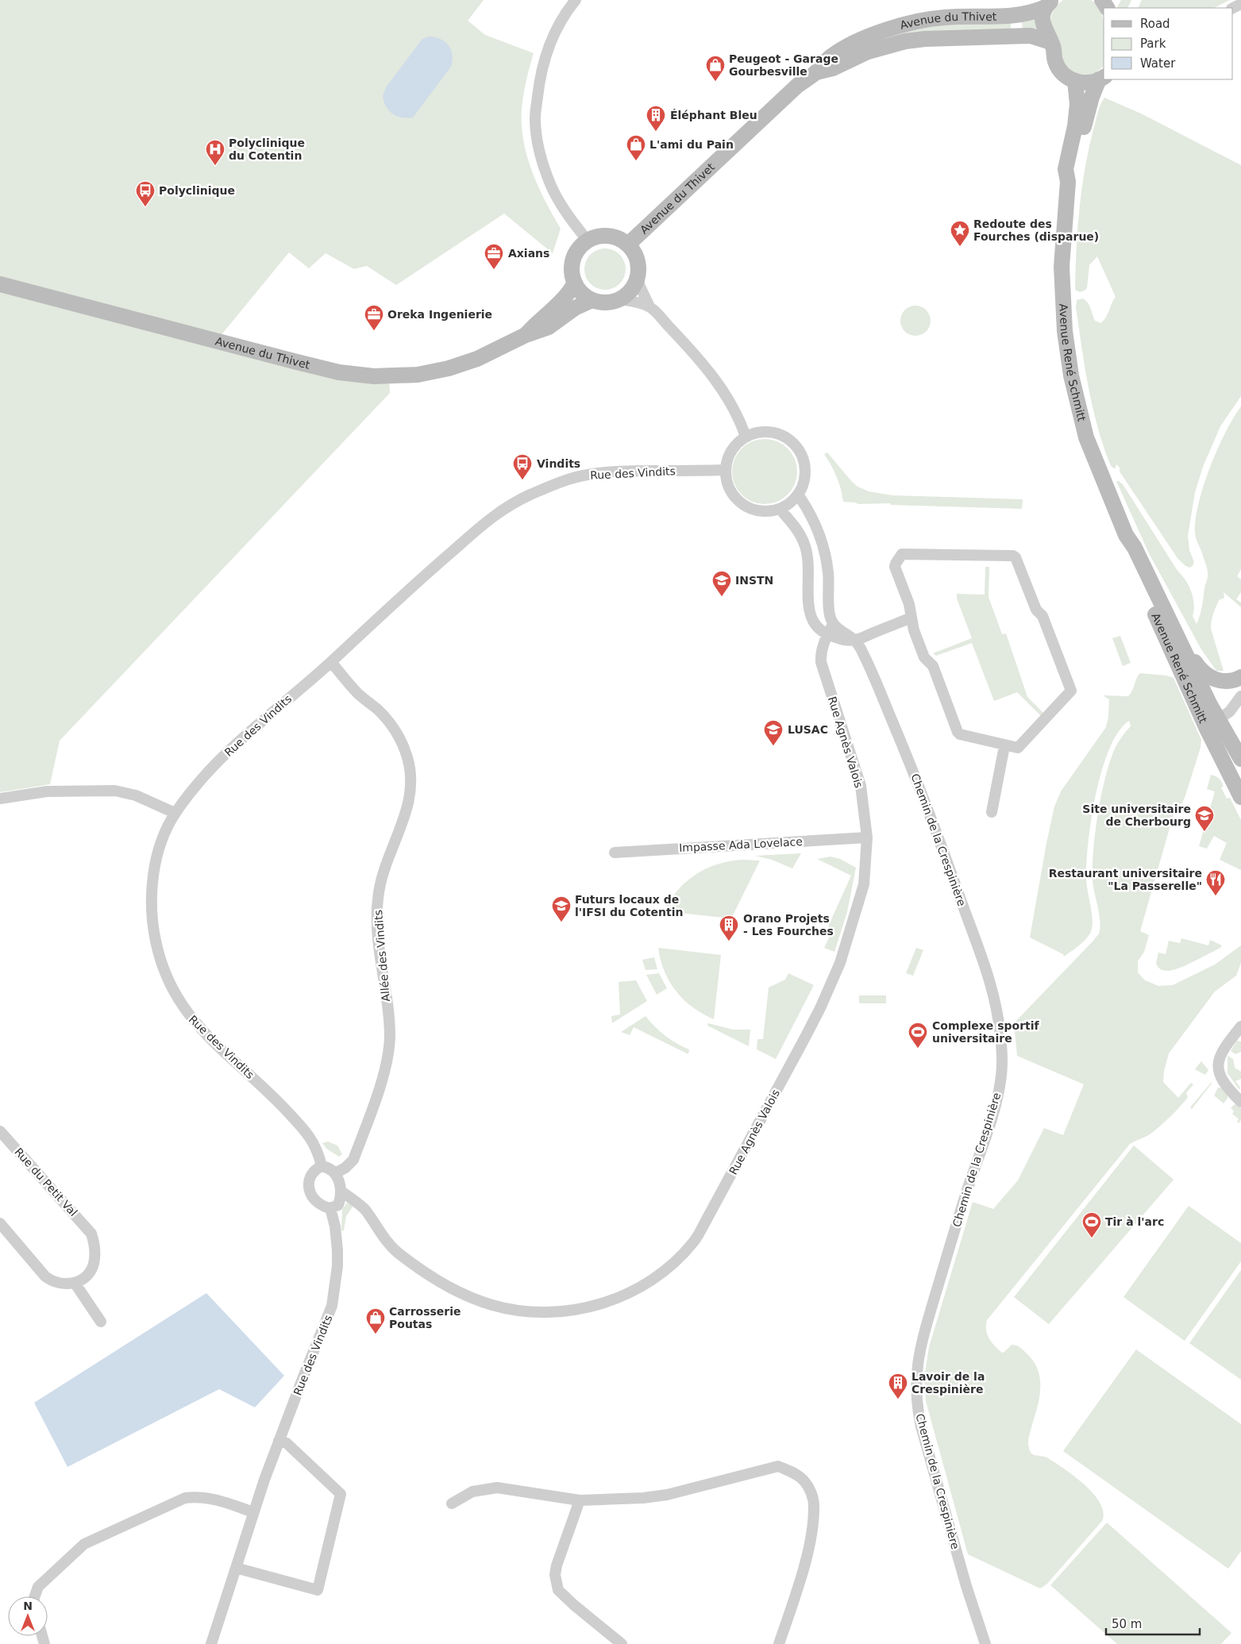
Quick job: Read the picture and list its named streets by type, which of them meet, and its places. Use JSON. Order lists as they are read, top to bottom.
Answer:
{
  "streets": {
    "main road": ["Avenue du Thivet", "Avenue René Schmitt"],
    "street": [
      "Rue des Vindits",
      "Rue Agnès Valois",
      "Chemin de la Crespinière",
      "Impasse Ada Lovelace",
      "Allée des Vindits",
      "Rue du Petit Val"
    ]
  },
  "crossings": [
    ["Rue des Vindits", "Rue Agnès Valois"],
    ["Rue des Vindits", "Allée des Vindits"],
    ["Rue Agnès Valois", "Chemin de la Crespinière"],
    ["Rue Agnès Valois", "Impasse Ada Lovelace"],
    ["Rue Agnès Valois", "Allée des Vindits"]
  ],
  "places": {
    "shop": ["Peugeot - Garage Gourbesville", "L'ami du Pain", "Carrosserie Poutas"],
    "building": ["Éléphant Bleu", "Orano Projets - Les Fourches", "Lavoir de la Crespinière"],
    "hospital": ["Polyclinique du Cotentin"],
    "bus stop": ["Polyclinique", "Vindits"],
    "place": ["Redoute des Fourches (disparue)"],
    "office": ["Axians", "Oreka Ingenierie"],
    "school or university": [
      "INSTN",
      "LUSAC",
      "Site universitaire de Cherbourg",
      "Futurs locaux de l'IFSI du Cotentin"
    ],
    "restaurant": ["Restaurant universitaire \"La Passerelle\""],
    "sports": ["Complexe sportif universitaire", "Tir à l'arc"]
  },
  "legend": ["Road", "Park", "Water"],
  "scale_bar": "50 m",
  "north": "top"
}
